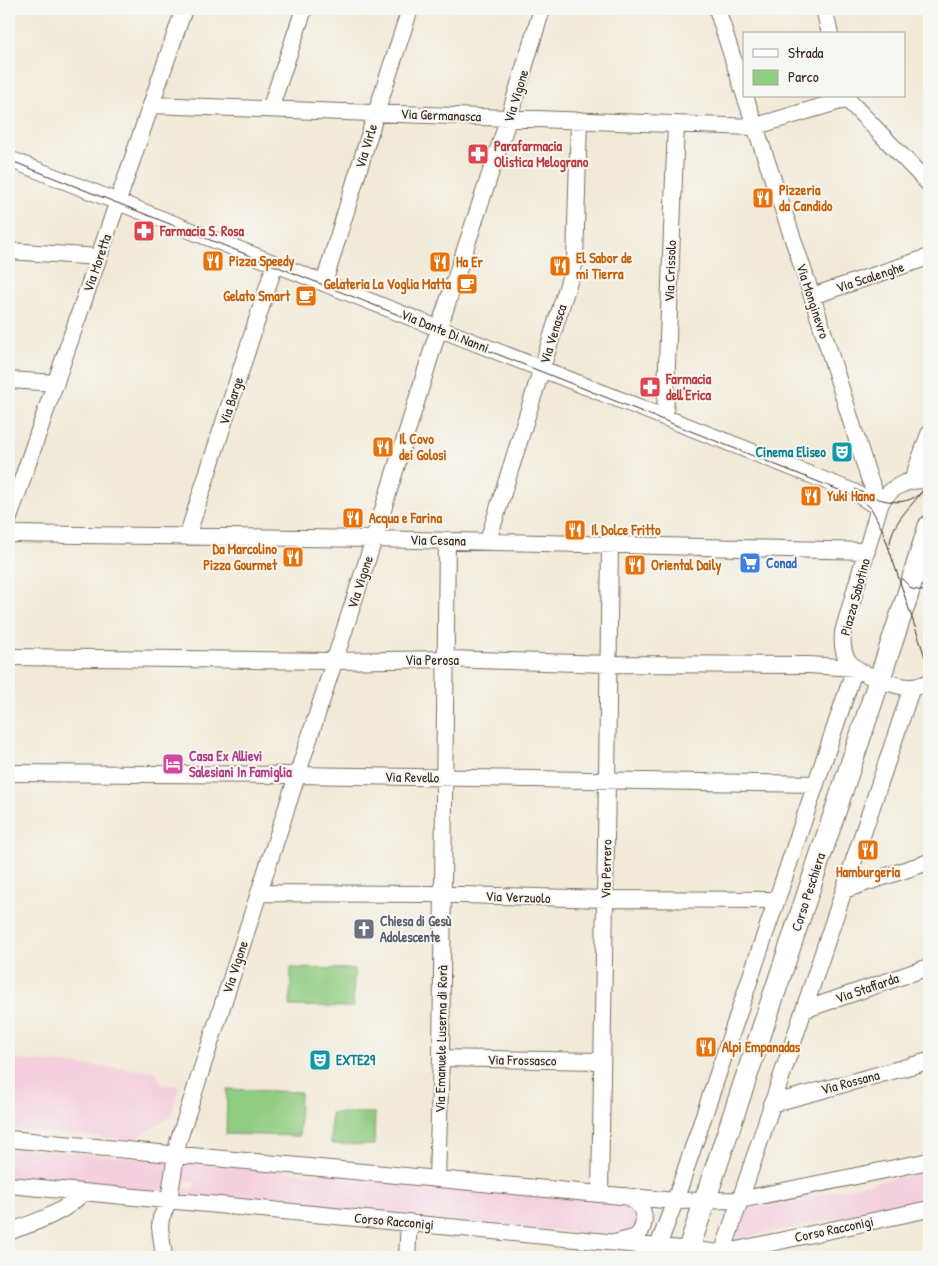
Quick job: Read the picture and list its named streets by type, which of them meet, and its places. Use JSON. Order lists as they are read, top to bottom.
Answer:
{
  "streets": {
    "main road": ["Corso Peschiera"],
    "street": [
      "Via Vigone",
      "Via Germanasca",
      "Via Virle",
      "Via Moretta",
      "Via Crissolo",
      "Via Scalenghe",
      "Via Monginevro",
      "Via Dante Di Nanni",
      "Via Venasca",
      "Via Barge",
      "Via Cesana",
      "Piazza Sabotino",
      "Via Perosa",
      "Via Revello",
      "Via Perrero",
      "Via Verzuolo",
      "Via Staffarda",
      "Via Emanuele Luserna di Rorà",
      "Via Frossasco",
      "Via Rossana",
      "Corso Racconigi"
    ]
  },
  "crossings": [
    ["Via Vigone", "Via Germanasca"],
    ["Via Vigone", "Via Dante Di Nanni"],
    ["Via Vigone", "Via Cesana"],
    ["Via Vigone", "Via Perosa"],
    ["Via Vigone", "Via Revello"],
    ["Via Vigone", "Via Verzuolo"],
    ["Via Germanasca", "Via Virle"],
    ["Via Germanasca", "Via Moretta"],
    ["Via Germanasca", "Via Crissolo"],
    ["Via Germanasca", "Via Monginevro"],
    ["Via Germanasca", "Via Venasca"],
    ["Via Virle", "Via Dante Di Nanni"],
    ["Via Moretta", "Via Dante Di Nanni"],
    ["Via Crissolo", "Via Dante Di Nanni"],
    ["Via Scalenghe", "Via Monginevro"],
    ["Via Monginevro", "Via Dante Di Nanni"],
    ["Via Monginevro", "Piazza Sabotino"],
    ["Via Dante Di Nanni", "Via Venasca"],
    ["Via Dante Di Nanni", "Via Barge"],
    ["Via Dante Di Nanni", "Piazza Sabotino"],
    ["Via Venasca", "Via Cesana"],
    ["Via Barge", "Via Cesana"],
    ["Via Cesana", "Piazza Sabotino"],
    ["Via Cesana", "Via Perrero"],
    ["Via Cesana", "Via Emanuele Luserna di Rorà"],
    ["Piazza Sabotino", "Via Perosa"],
    ["Piazza Sabotino", "Corso Peschiera"],
    ["Via Perosa", "Via Perrero"],
    ["Via Perosa", "Corso Peschiera"],
    ["Via Perosa", "Via Emanuele Luserna di Rorà"],
    ["Via Revello", "Via Perrero"],
    ["Via Revello", "Corso Peschiera"],
    ["Via Revello", "Via Emanuele Luserna di Rorà"],
    ["Via Perrero", "Via Verzuolo"],
    ["Via Perrero", "Via Frossasco"],
    ["Corso Peschiera", "Via Verzuolo"],
    ["Corso Peschiera", "Corso Racconigi"],
    ["Via Verzuolo", "Via Emanuele Luserna di Rorà"],
    ["Via Emanuele Luserna di Rorà", "Via Frossasco"]
  ],
  "places": {
    "pharmacy": ["Parafarmacia Olistica Melograno", "Farmacia S. Rosa", "Farmacia dell'Erica"],
    "restaurant": [
      "Pizzeria da Candido",
      "Pizza Speedy",
      "Ha Er",
      "El Sabor de mi Tierra",
      "Il Covo dei Golosi",
      "Yuki Hana",
      "Acqua e Farina",
      "Il Dolce Fritto",
      "Da Marcolino Pizza Gourmet",
      "Oriental Daily",
      "Hamburgeria",
      "Alpi Empanadas"
    ],
    "cafe": ["Gelateria La Voglia Matta", "Gelato Smart"],
    "theatre": ["Cinema Eliseo", "EXTE29"],
    "supermarket": ["Conad"],
    "hotel": ["Casa Ex Allievi Salesiani In Famiglia"],
    "church": ["Chiesa di Gesù Adolescente"]
  },
  "legend": ["Strada", "Parco"]
}
